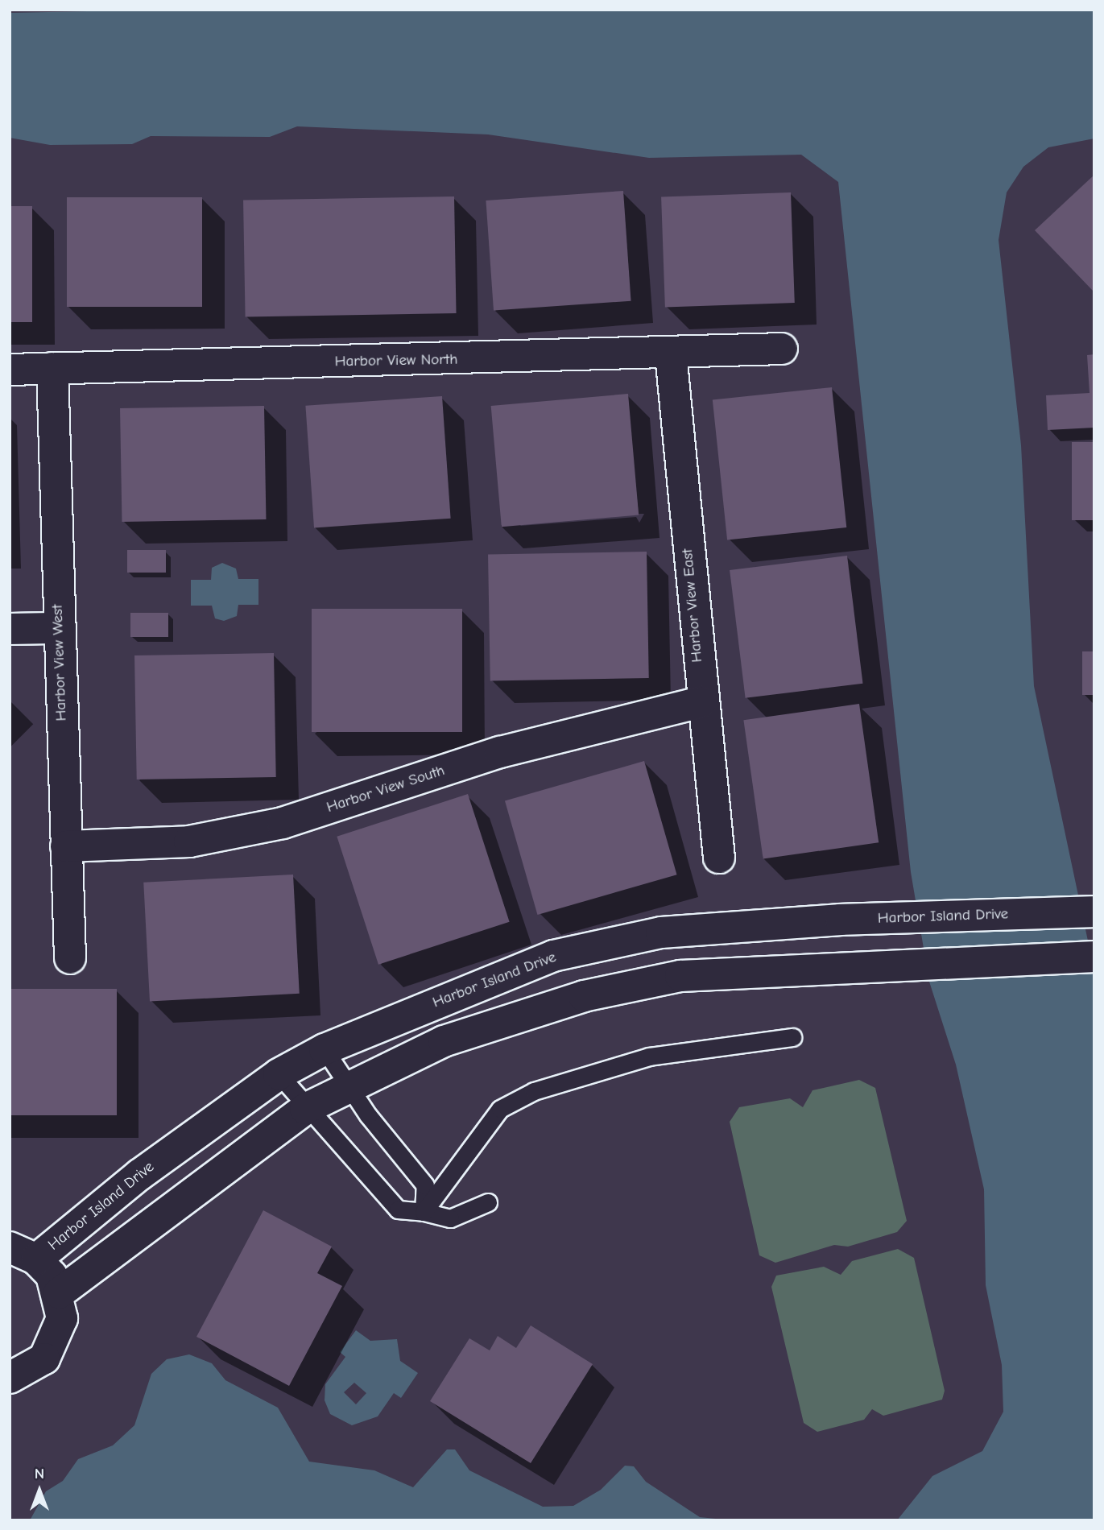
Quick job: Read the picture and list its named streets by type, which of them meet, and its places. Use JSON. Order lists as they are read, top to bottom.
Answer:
{
  "streets": {
    "street": [
      "Harbor View North",
      "Harbor View East",
      "Harbor View West",
      "Harbor View South",
      "Harbor Island Drive"
    ]
  },
  "crossings": [
    ["Harbor View North", "Harbor View East"],
    ["Harbor View North", "Harbor View West"],
    ["Harbor View East", "Harbor View South"],
    ["Harbor View West", "Harbor View South"]
  ],
  "north": "top"
}
